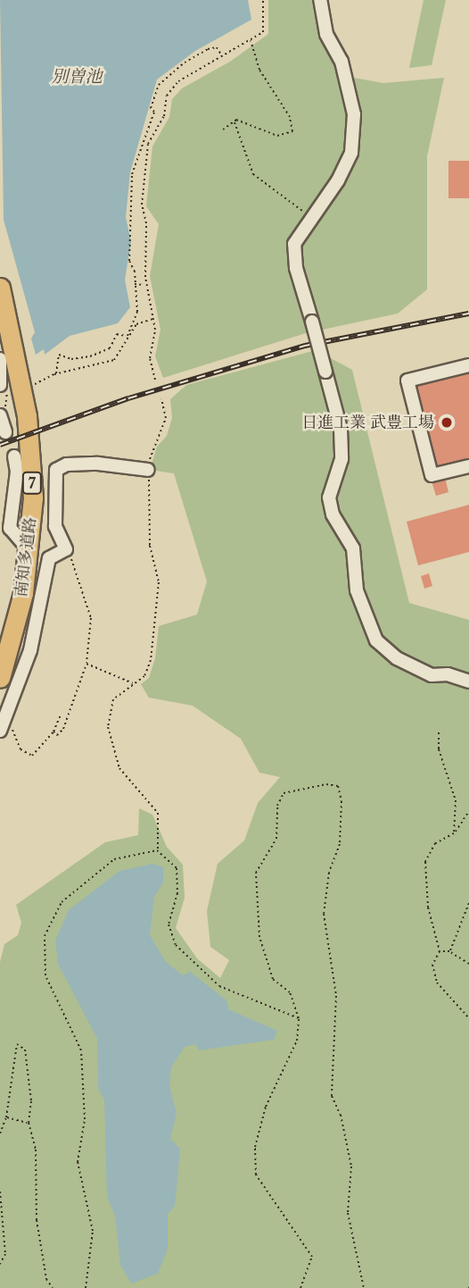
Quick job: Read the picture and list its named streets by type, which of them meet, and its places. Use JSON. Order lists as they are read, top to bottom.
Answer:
{
  "streets": {
    "highway": ["7", "南知多道路"]
  },
  "water": ["別曽池"],
  "places": ["日進工業 武豊工場"]
}
